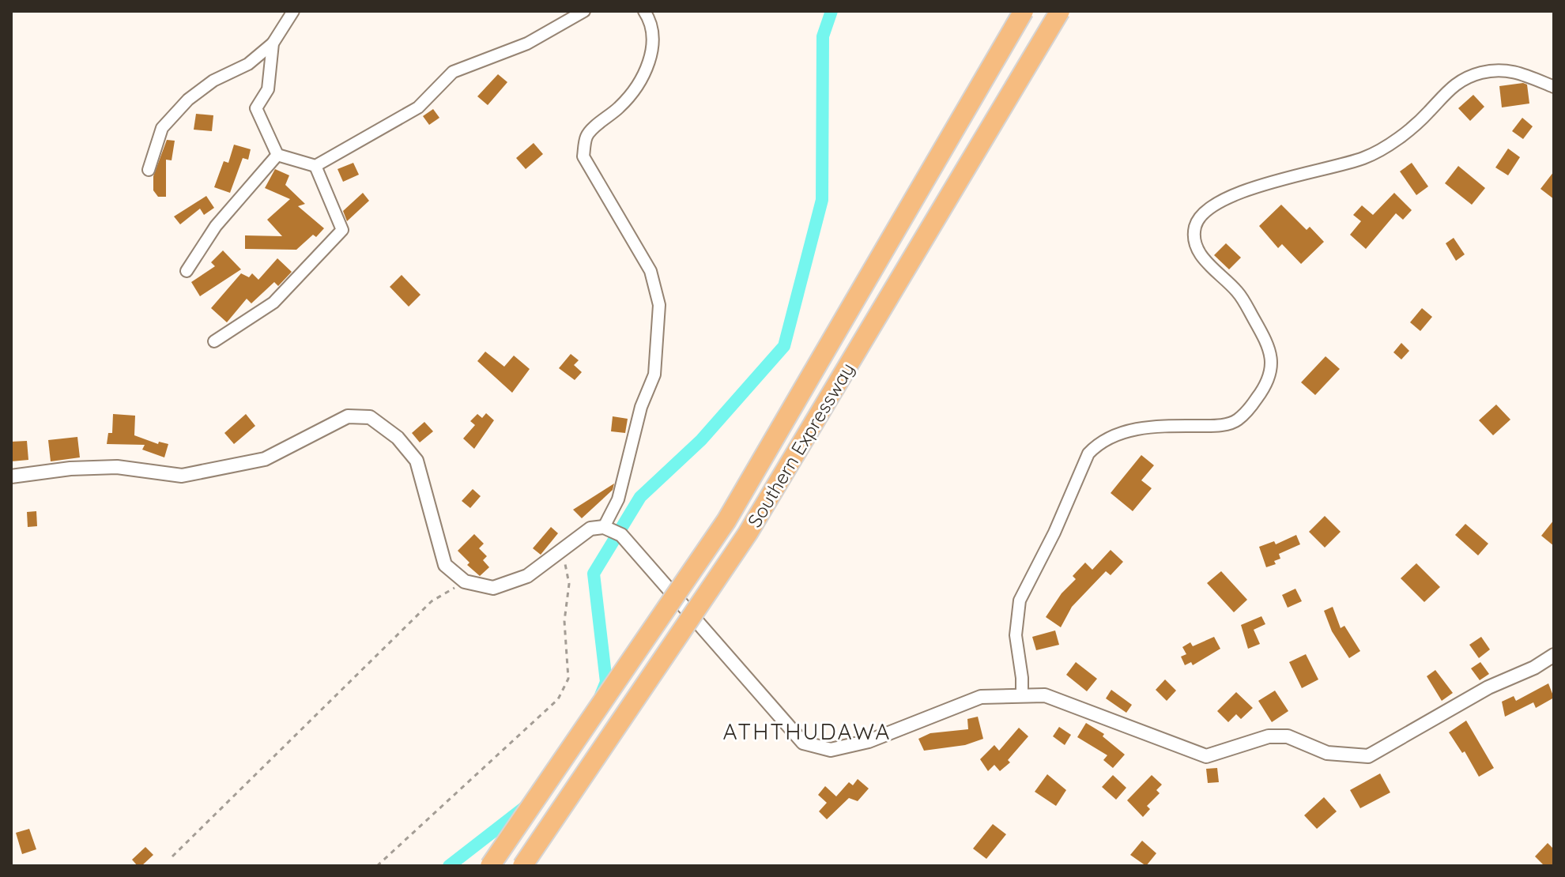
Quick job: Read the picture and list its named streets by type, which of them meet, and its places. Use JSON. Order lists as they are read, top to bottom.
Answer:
{
  "streets": {
    "highway": ["Southern Expressway"]
  },
  "districts": ["ATHTHUDAWA"]
}
